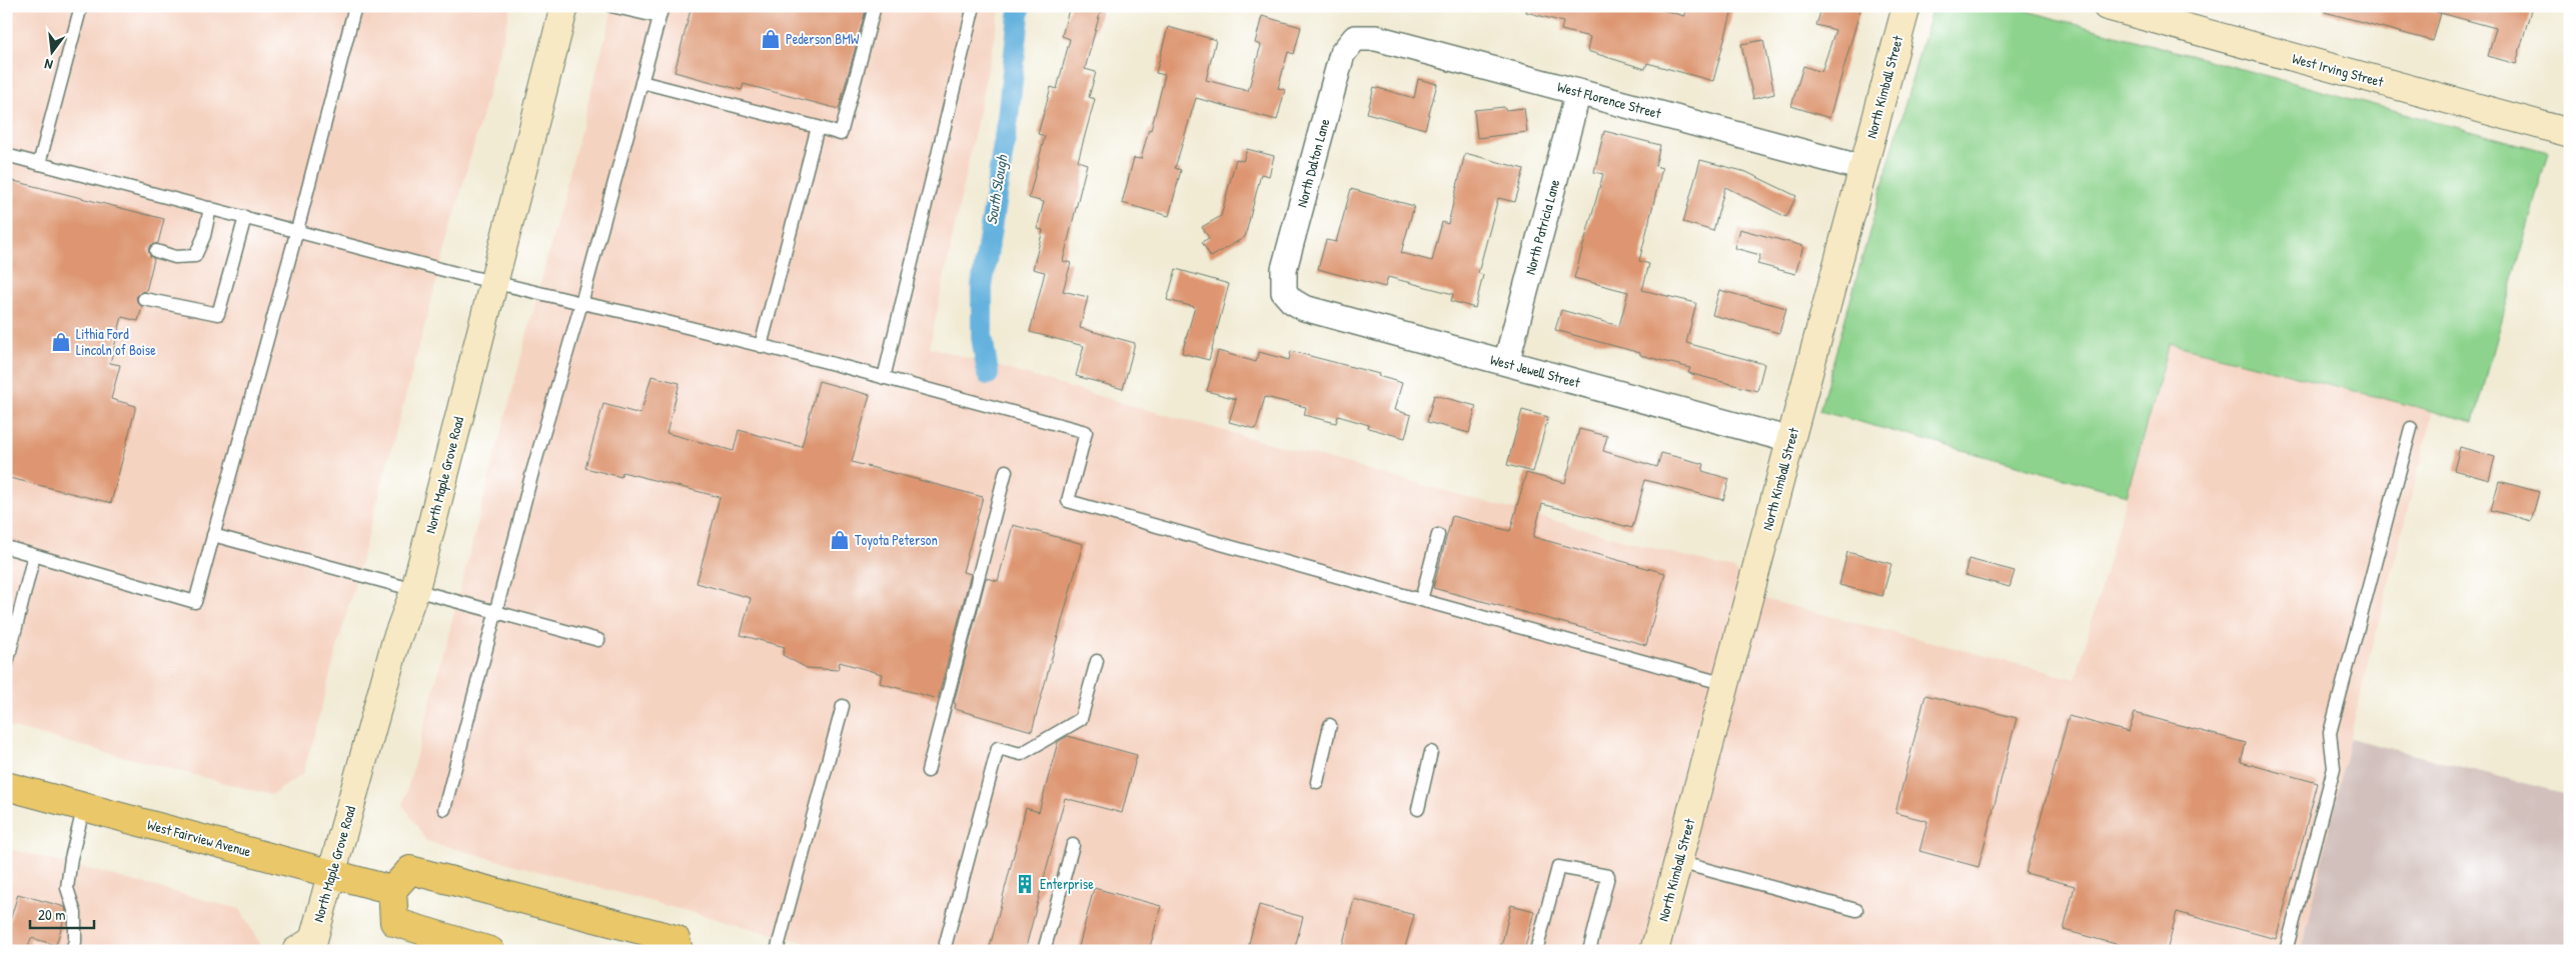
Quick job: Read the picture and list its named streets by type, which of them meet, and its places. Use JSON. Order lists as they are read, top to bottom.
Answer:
{
  "streets": {
    "main road": ["West Fairview Avenue"],
    "street": [
      "West Irving Street",
      "North Kimball Street",
      "West Florence Street",
      "North Dalton Lane",
      "North Patricia Lane",
      "West Jewell Street",
      "North Maple Grove Road"
    ]
  },
  "crossings": [
    ["North Kimball Street", "West Florence Street"],
    ["North Kimball Street", "West Jewell Street"],
    ["West Florence Street", "North Dalton Lane"],
    ["West Florence Street", "North Patricia Lane"],
    ["North Dalton Lane", "West Jewell Street"],
    ["North Patricia Lane", "West Jewell Street"],
    ["North Maple Grove Road", "West Fairview Avenue"]
  ],
  "water": ["South Slough"],
  "places": {
    "shop": ["Pederson BMW", "Lithia Ford Lincoln of Boise", "Toyota Peterson"],
    "building": ["Enterprise"]
  },
  "scale_bar": "20 m",
  "north": "bottom"
}
